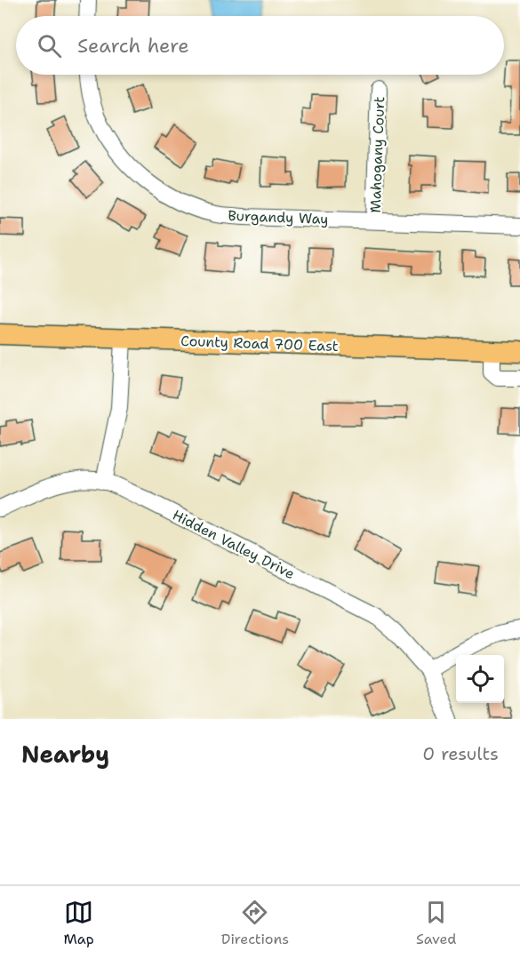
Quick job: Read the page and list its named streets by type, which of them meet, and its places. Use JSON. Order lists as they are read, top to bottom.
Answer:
{
  "streets": {
    "main road": ["County Road 700 East"],
    "street": ["Mahogany Court", "Burgandy Way", "Hidden Valley Drive"]
  },
  "crossings": [
    ["Mahogany Court", "Burgandy Way"]
  ],
  "page": {
    "search": "Search here",
    "heading": ["Nearby", "0 results"],
    "nav": ["Map", "Directions", "Saved"]
  }
}
